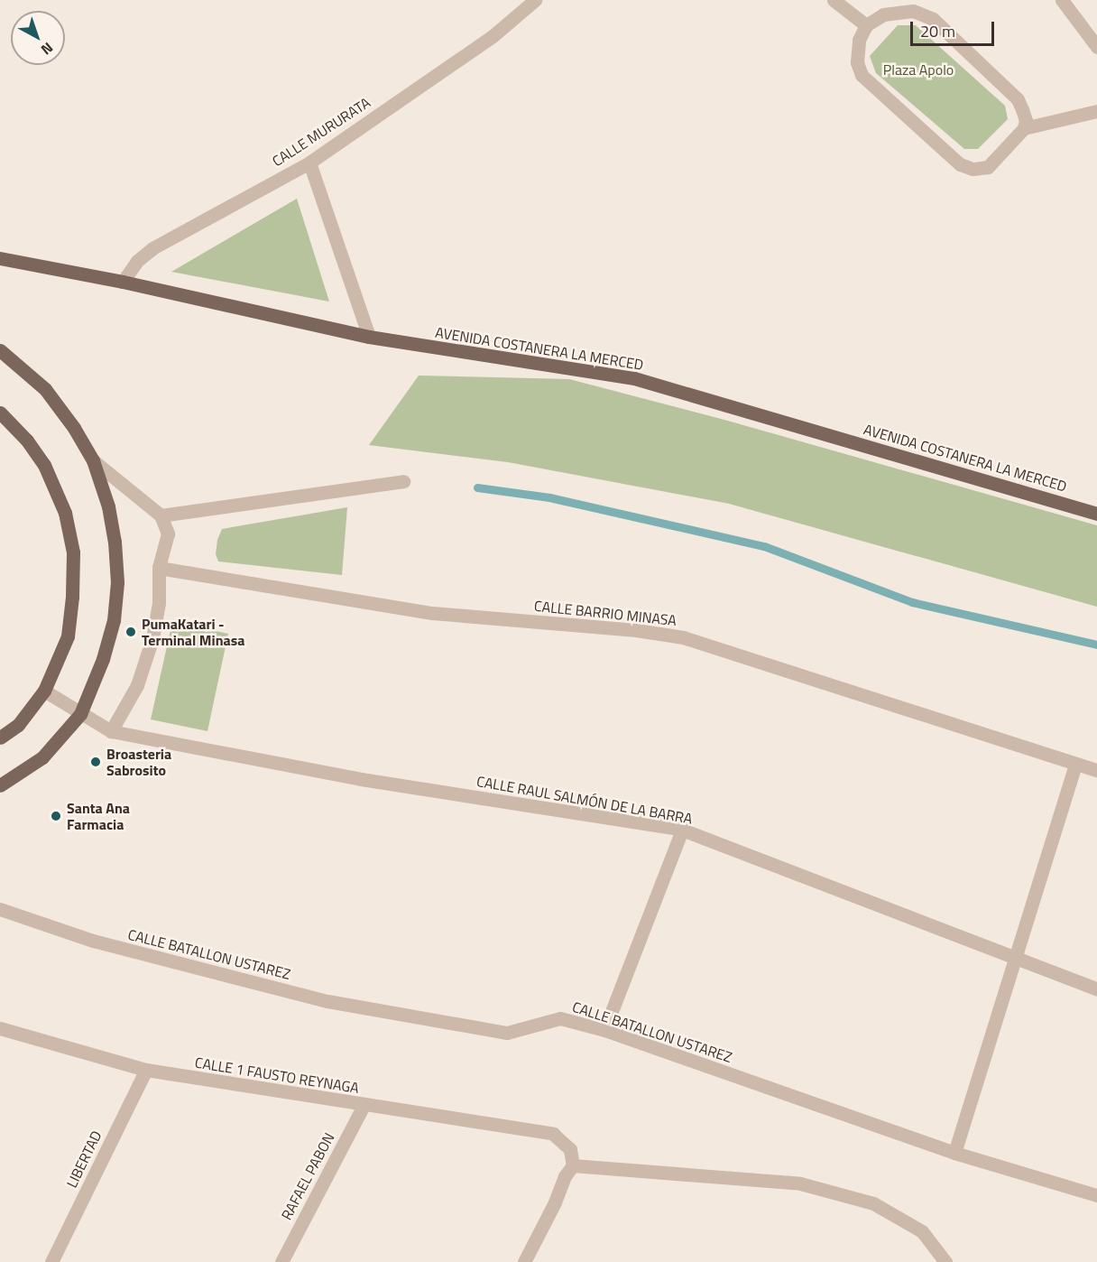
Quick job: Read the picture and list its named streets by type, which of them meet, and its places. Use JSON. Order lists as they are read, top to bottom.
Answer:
{
  "streets": {
    "main road": ["AVENIDA COSTANERA LA MERCED"],
    "street": [
      "CALLE MURURATA",
      "CALLE BARRIO MINASA",
      "CALLE RAUL SALMÓN DE LA BARRA",
      "CALLE BATALLON USTAREZ",
      "CALLE 1 FAUSTO REYNAGA",
      "LIBERTAD",
      "RAFAEL PABON"
    ]
  },
  "crossings": [
    ["CALLE MURURATA", "AVENIDA COSTANERA LA MERCED"],
    ["CALLE 1 FAUSTO REYNAGA", "LIBERTAD"],
    ["CALLE 1 FAUSTO REYNAGA", "RAFAEL PABON"]
  ],
  "parks": ["Plaza Apolo"],
  "places": ["PumaKatari - Terminal Minasa", "Broasteria Sabrosito", "Santa Ana Farmacia"],
  "scale_bar": "20 m",
  "north": "bottom right"
}
